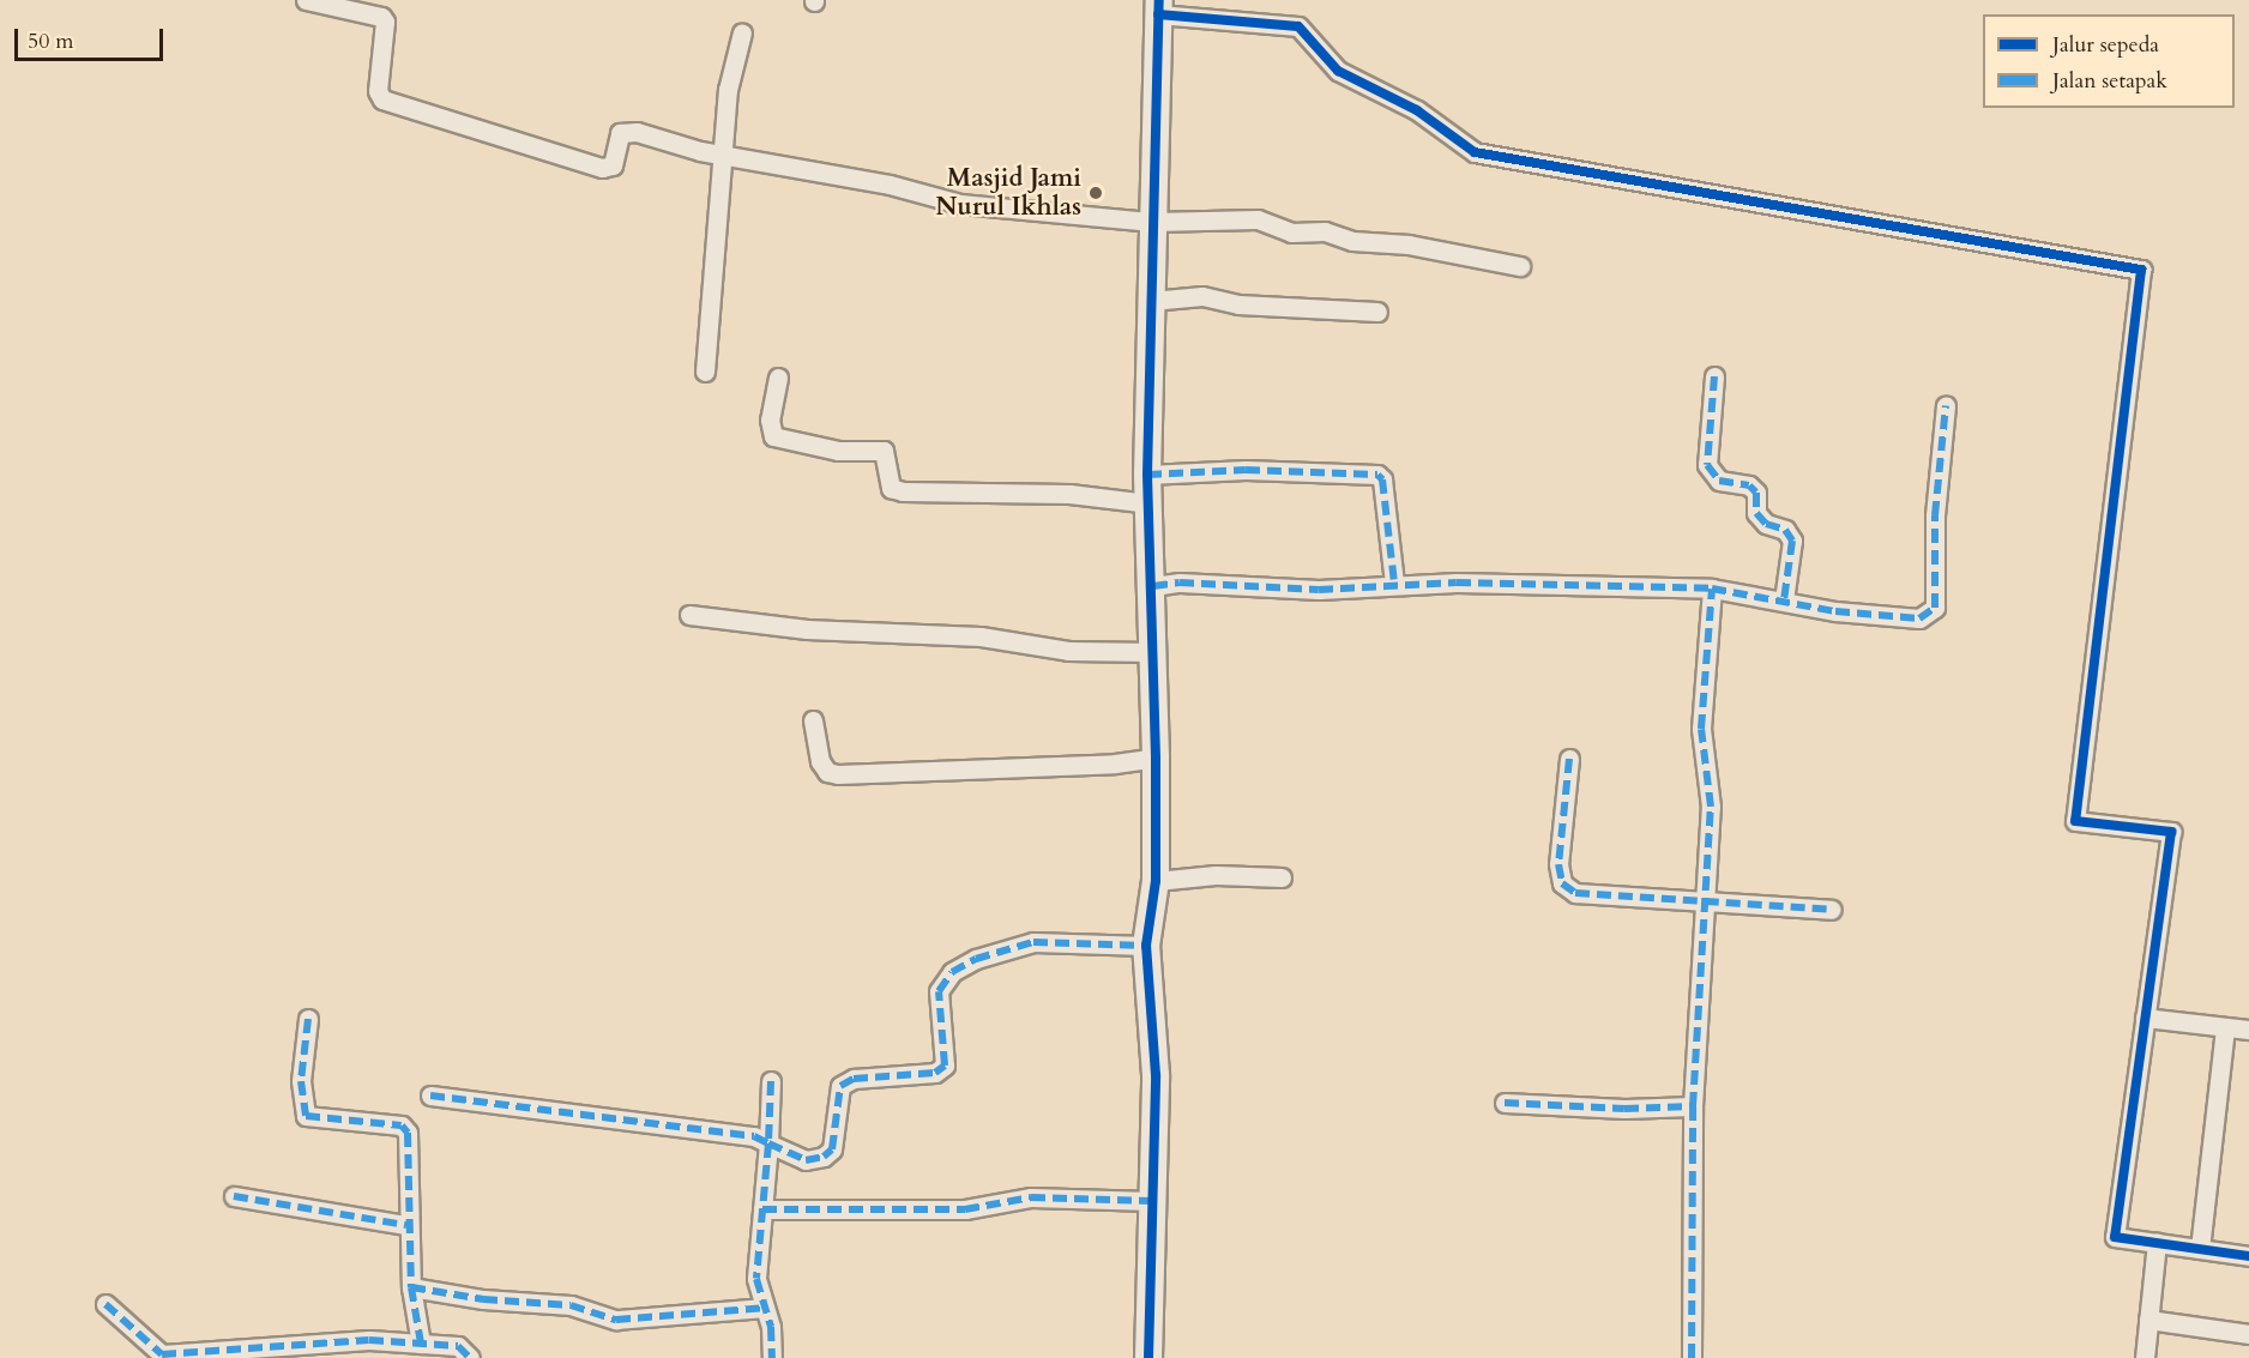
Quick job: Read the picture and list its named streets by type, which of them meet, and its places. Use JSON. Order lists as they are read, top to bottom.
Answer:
{
  "places": ["Masjid Jami Nurul Ikhlas"],
  "legend": ["Jalur sepeda", "Jalan setapak"],
  "scale_bar": "50 m"
}
